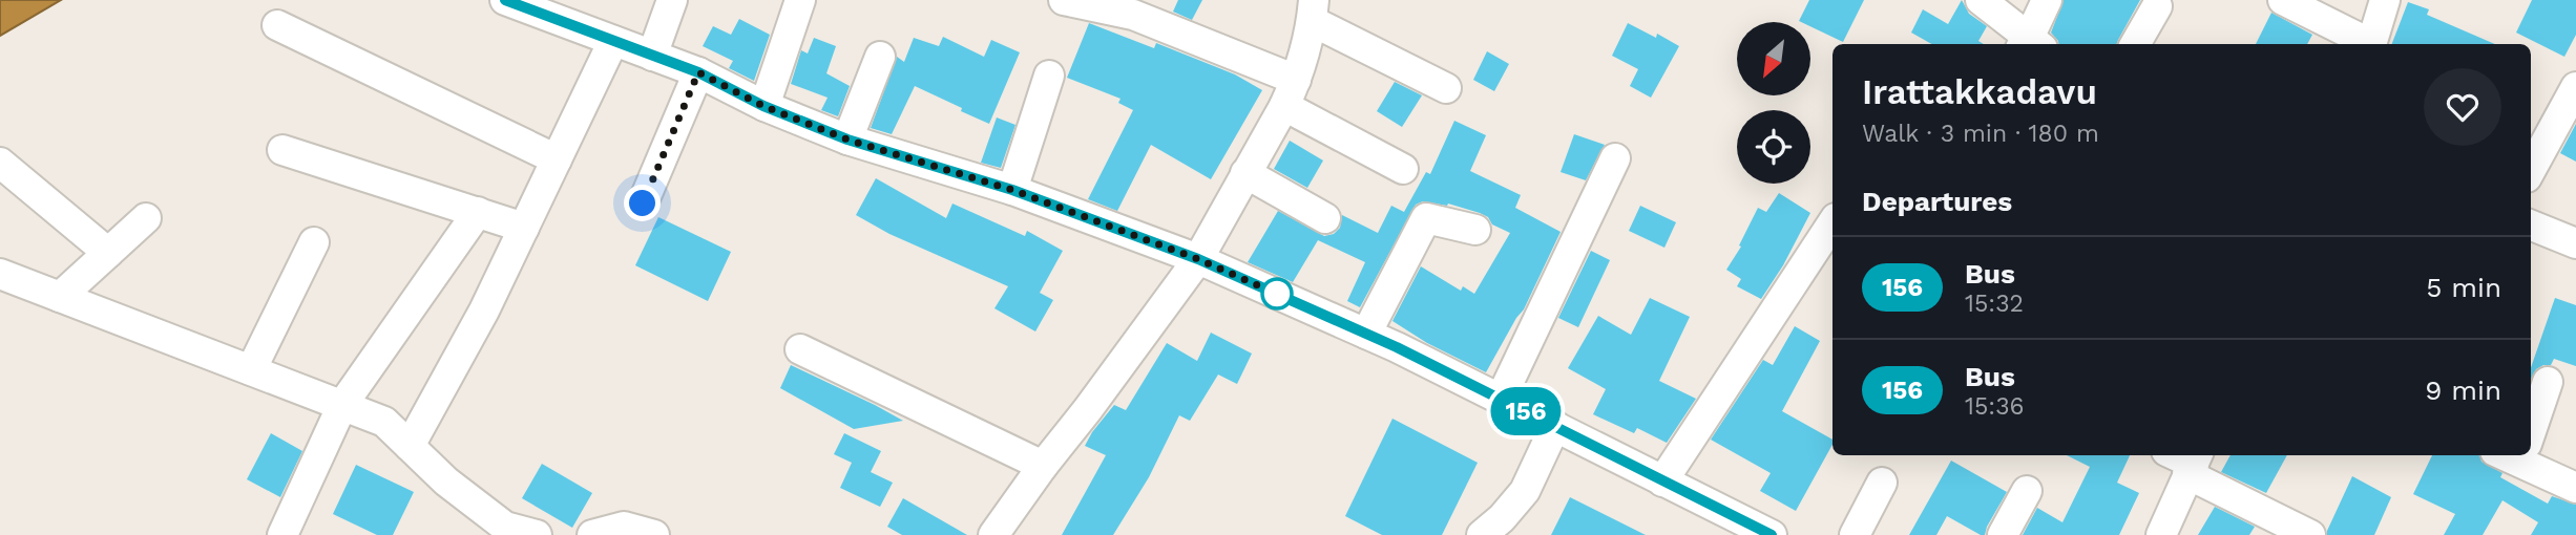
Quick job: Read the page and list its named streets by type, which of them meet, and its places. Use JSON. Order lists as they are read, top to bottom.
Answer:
{
  "lines": ["bus line 156"],
  "north": "bottom left",
  "page": {
    "on_map": "156",
    "heading": [
      ["Irattakkadavu", "Walk · 3 min · 180 m"],
      "Departures"
    ],
    "list": [
      {
        "mark": "156",
        "name": "Bus",
        "note": "15:32",
        "value": "5 min"
      },
      {
        "mark": "156",
        "name": "Bus",
        "note": "15:36",
        "value": "9 min"
      }
    ]
  }
}
